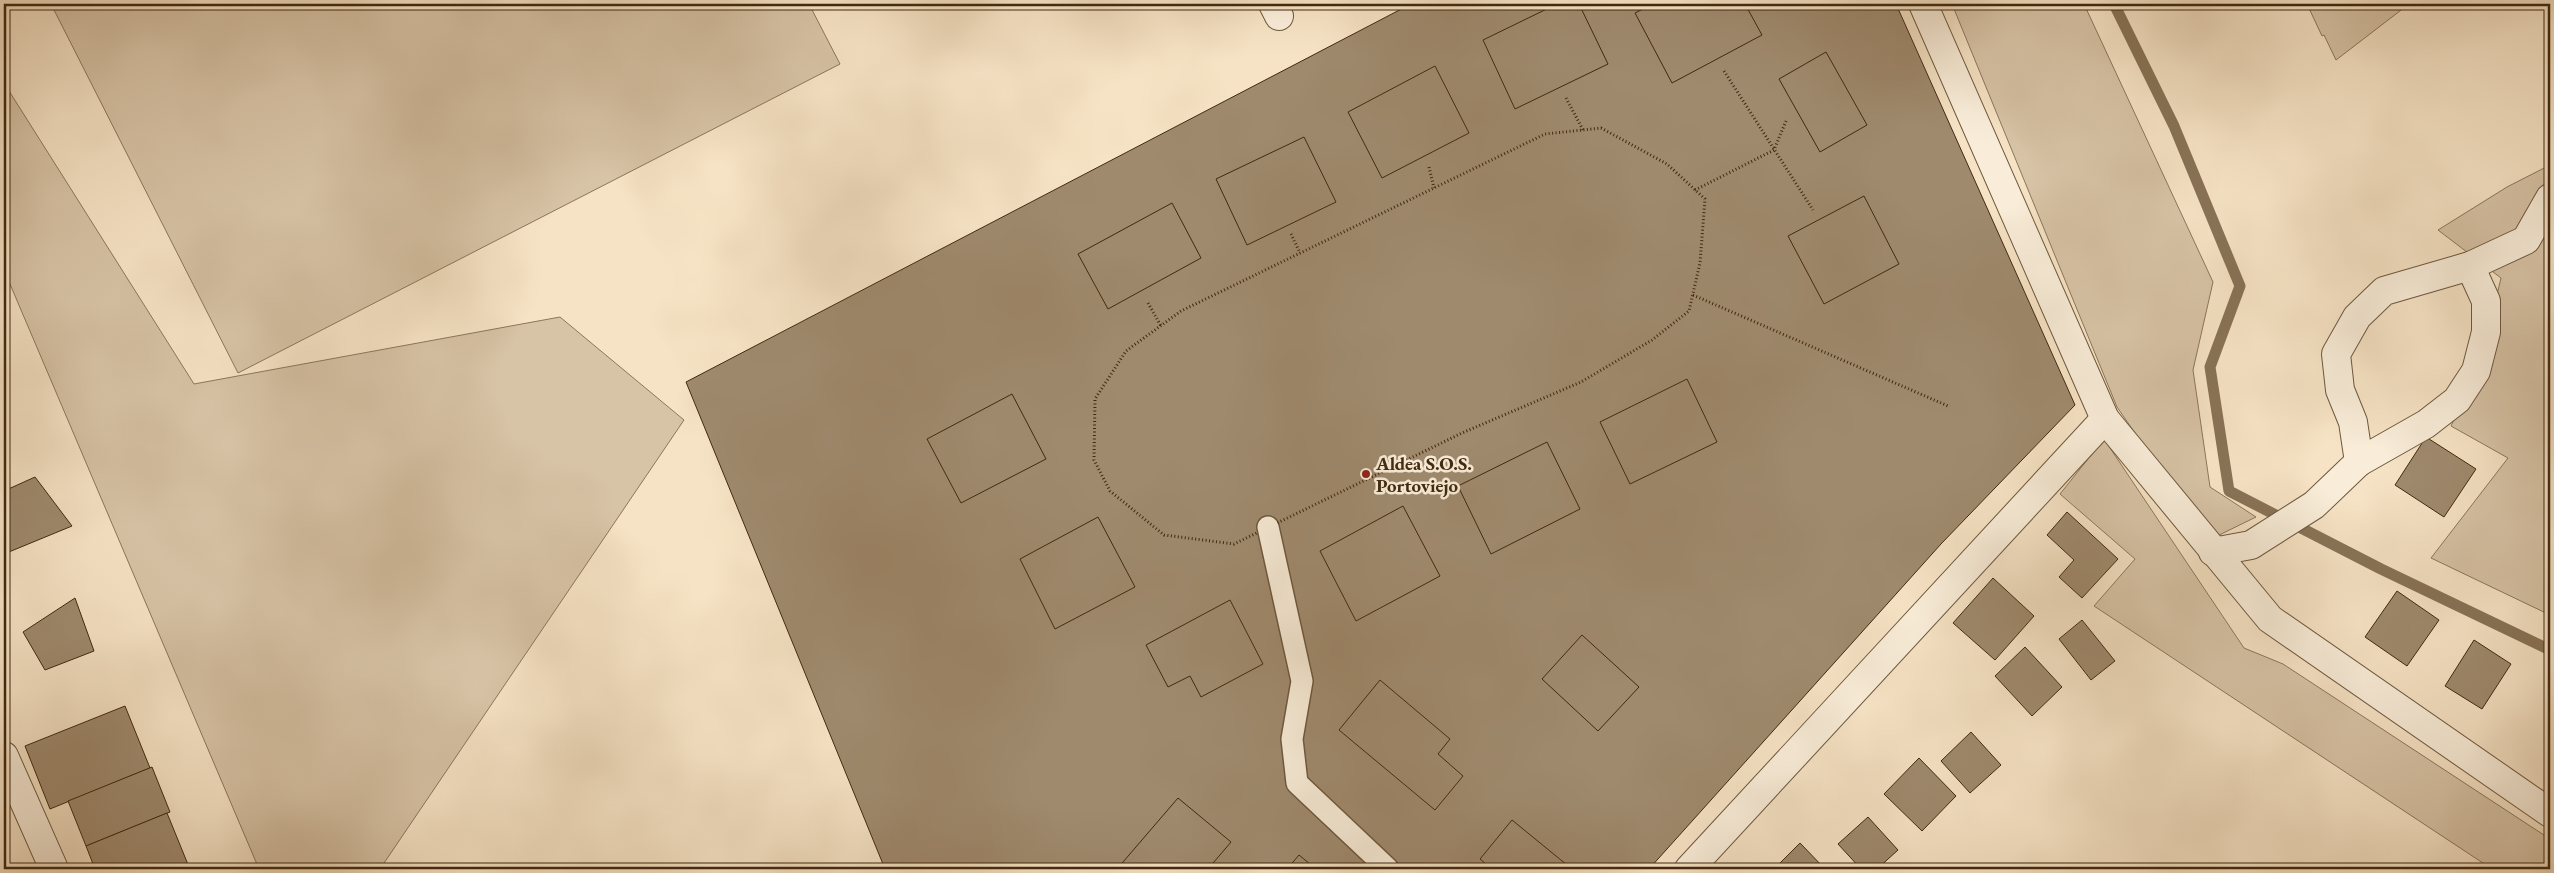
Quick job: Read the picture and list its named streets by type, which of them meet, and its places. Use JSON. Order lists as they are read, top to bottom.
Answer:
{
  "places": ["Aldea S.O.S. Portoviejo"]
}
